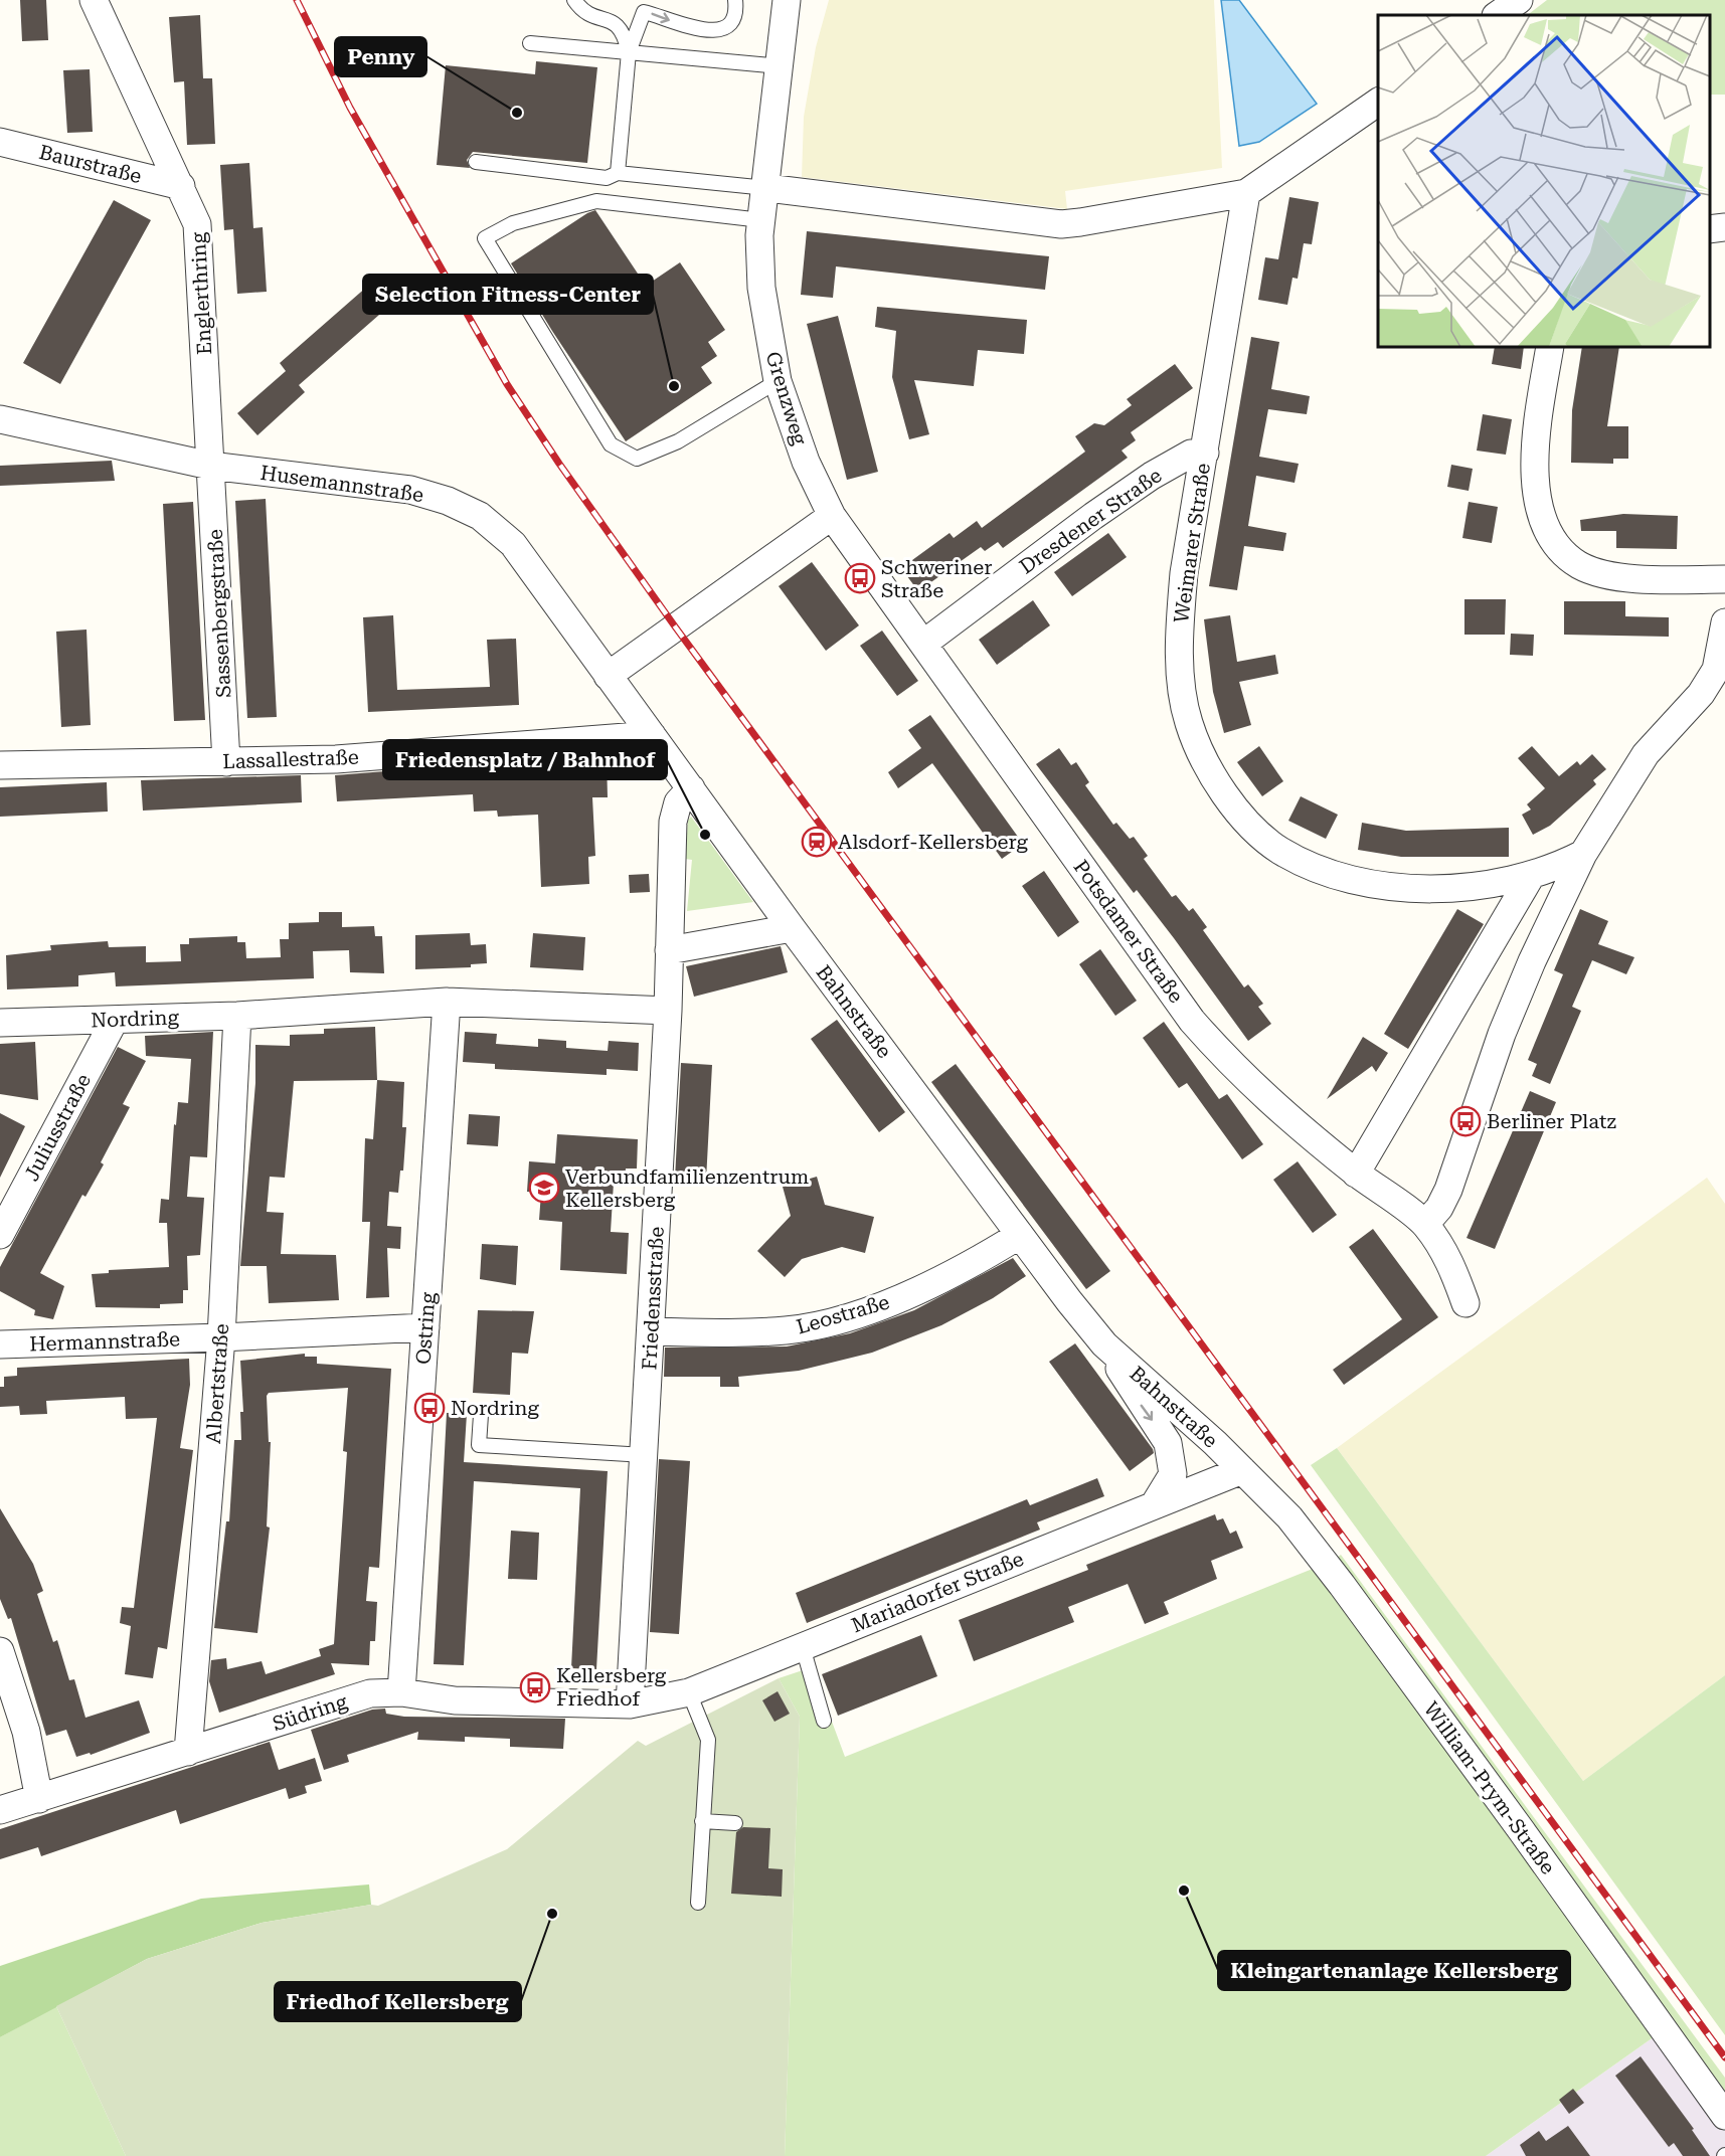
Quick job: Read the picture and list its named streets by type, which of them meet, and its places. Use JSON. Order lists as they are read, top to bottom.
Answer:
{
  "streets": {
    "street": [
      "Baurstraße",
      "Englerthring",
      "Grenzweg",
      "Husemannstraße",
      "Dresdener Straße",
      "Weimarer Straße",
      "Sassenbergstraße",
      "Lassallestraße",
      "Potsdamer Straße",
      "Bahnstraße",
      "Nordring",
      "Juliusstraße",
      "Friedensstraße",
      "Leostraße",
      "Ostring",
      "Hermannstraße",
      "Albertstraße",
      "Mariadorfer Straße",
      "Südring",
      "William-Prym-Straße"
    ]
  },
  "crossings": [
    ["Baurstraße", "Englerthring"],
    ["Englerthring", "Husemannstraße"],
    ["Englerthring", "Sassenbergstraße"],
    ["Grenzweg", "Potsdamer Straße"],
    ["Husemannstraße", "Sassenbergstraße"],
    ["Husemannstraße", "Bahnstraße"],
    ["Dresdener Straße", "Weimarer Straße"],
    ["Dresdener Straße", "Potsdamer Straße"],
    ["Sassenbergstraße", "Lassallestraße"],
    ["Lassallestraße", "Bahnstraße"],
    ["Bahnstraße", "Friedensstraße"],
    ["Bahnstraße", "Leostraße"],
    ["Bahnstraße", "Mariadorfer Straße"],
    ["Bahnstraße", "William-Prym-Straße"],
    ["Nordring", "Juliusstraße"],
    ["Nordring", "Friedensstraße"],
    ["Nordring", "Ostring"],
    ["Nordring", "Albertstraße"],
    ["Friedensstraße", "Leostraße"],
    ["Friedensstraße", "Mariadorfer Straße"],
    ["Friedensstraße", "Südring"],
    ["Ostring", "Hermannstraße"],
    ["Ostring", "Südring"],
    ["Hermannstraße", "Albertstraße"],
    ["Albertstraße", "Südring"],
    ["Mariadorfer Straße", "Südring"],
    ["Mariadorfer Straße", "William-Prym-Straße"]
  ],
  "places": {
    "other": [
      "Penny",
      "Selection Fitness-Center",
      "Friedensplatz / Bahnhof",
      "Kleingartenanlage Kellersberg",
      "Friedhof Kellersberg"
    ],
    "bus stop": [
      "Schweriner Straße",
      "Berliner Platz",
      "Nordring",
      "Kellersberg Friedhof"
    ],
    "station": ["Alsdorf-Kellersberg"],
    "school or university": ["Verbundfamilienzentrum Kellersberg"]
  }
}
